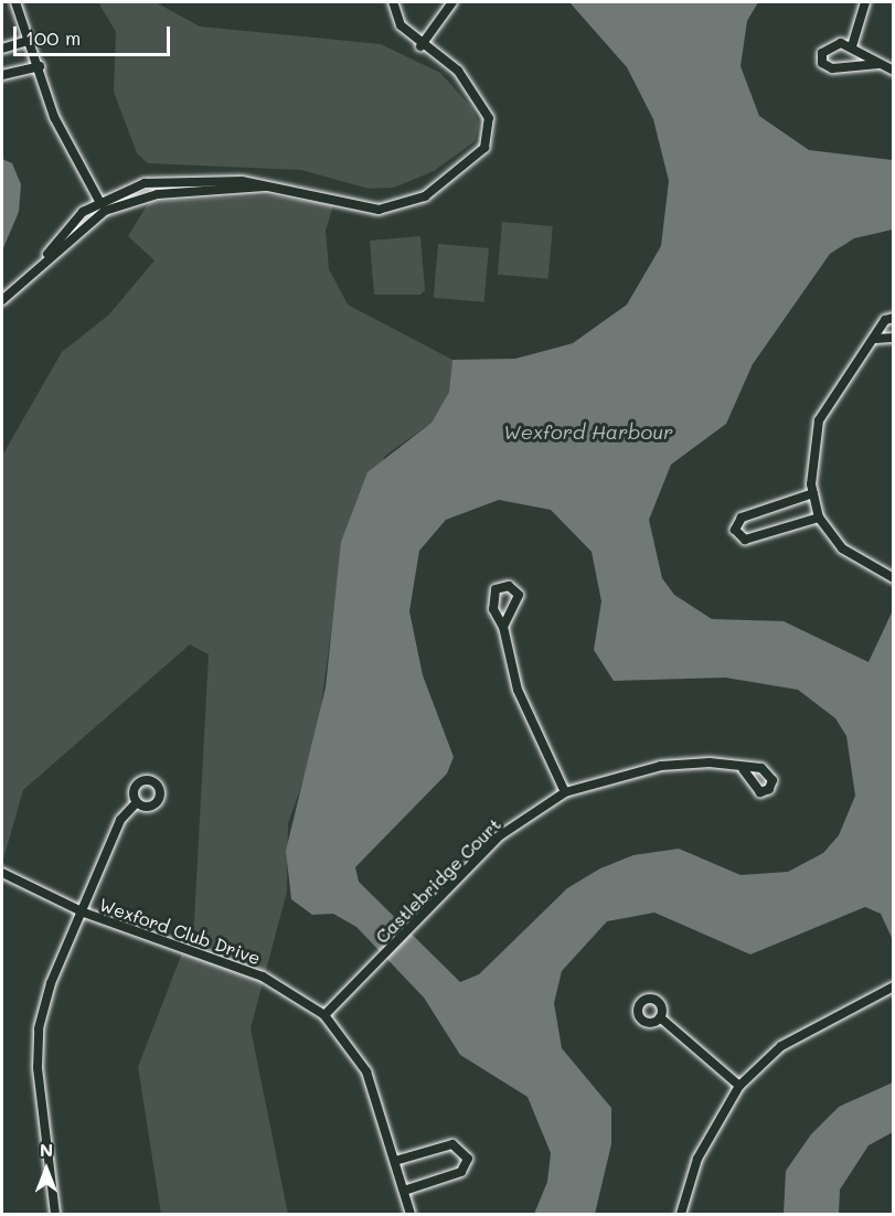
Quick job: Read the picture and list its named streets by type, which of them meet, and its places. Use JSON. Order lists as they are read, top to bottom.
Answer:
{
  "streets": {
    "street": ["Castlebridge Court", "Wexford Club Drive"]
  },
  "crossings": [
    ["Castlebridge Court", "Wexford Club Drive"]
  ],
  "water": ["Wexford Harbour"],
  "scale_bar": "100 m",
  "north": "top"
}
